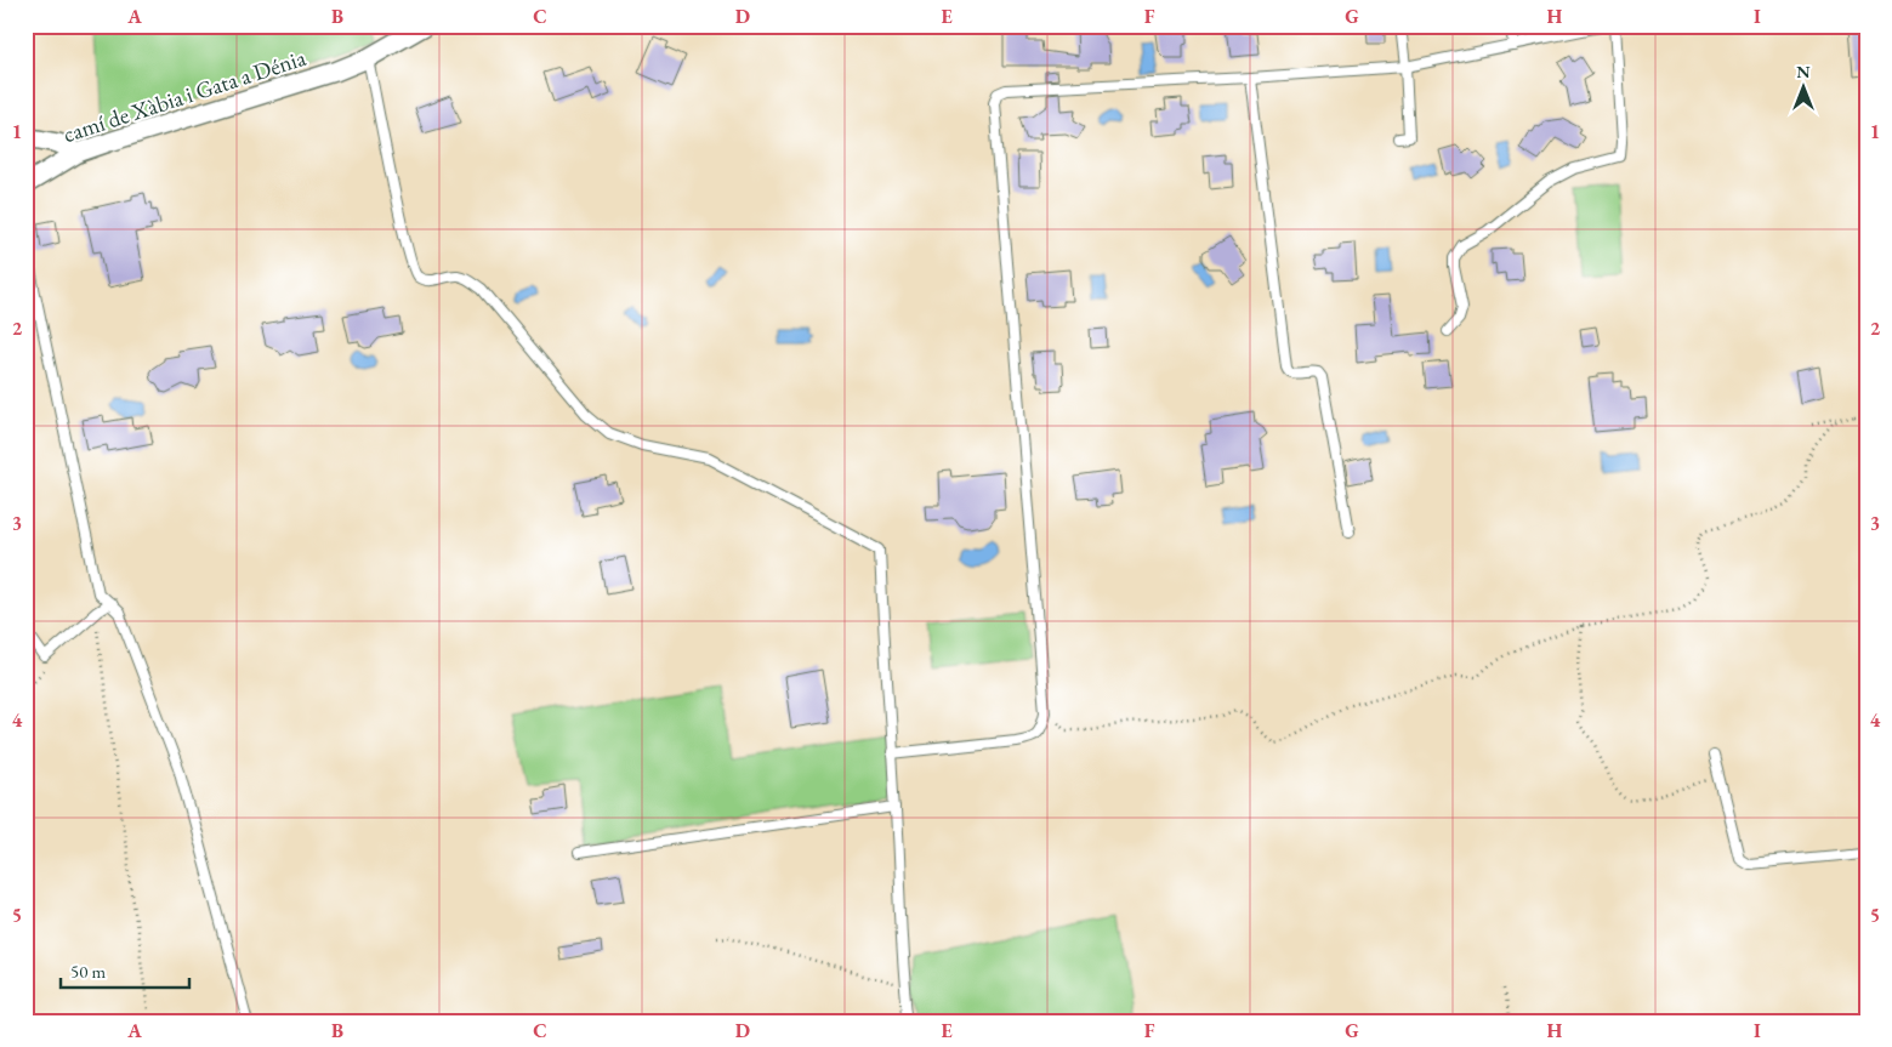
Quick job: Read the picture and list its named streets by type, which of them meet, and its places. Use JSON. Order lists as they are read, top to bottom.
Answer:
{
  "streets": {
    "street": ["camí de Xàbia i Gata a Dénia"]
  },
  "scale_bar": "50 m",
  "north": "top",
  "grid": {
    "columns": [
      "A",
      "B",
      "C",
      "D",
      "E",
      "F",
      "G",
      "H",
      "I"
    ],
    "rows": [
      "1",
      "2",
      "3",
      "4",
      "5"
    ]
  }
}
